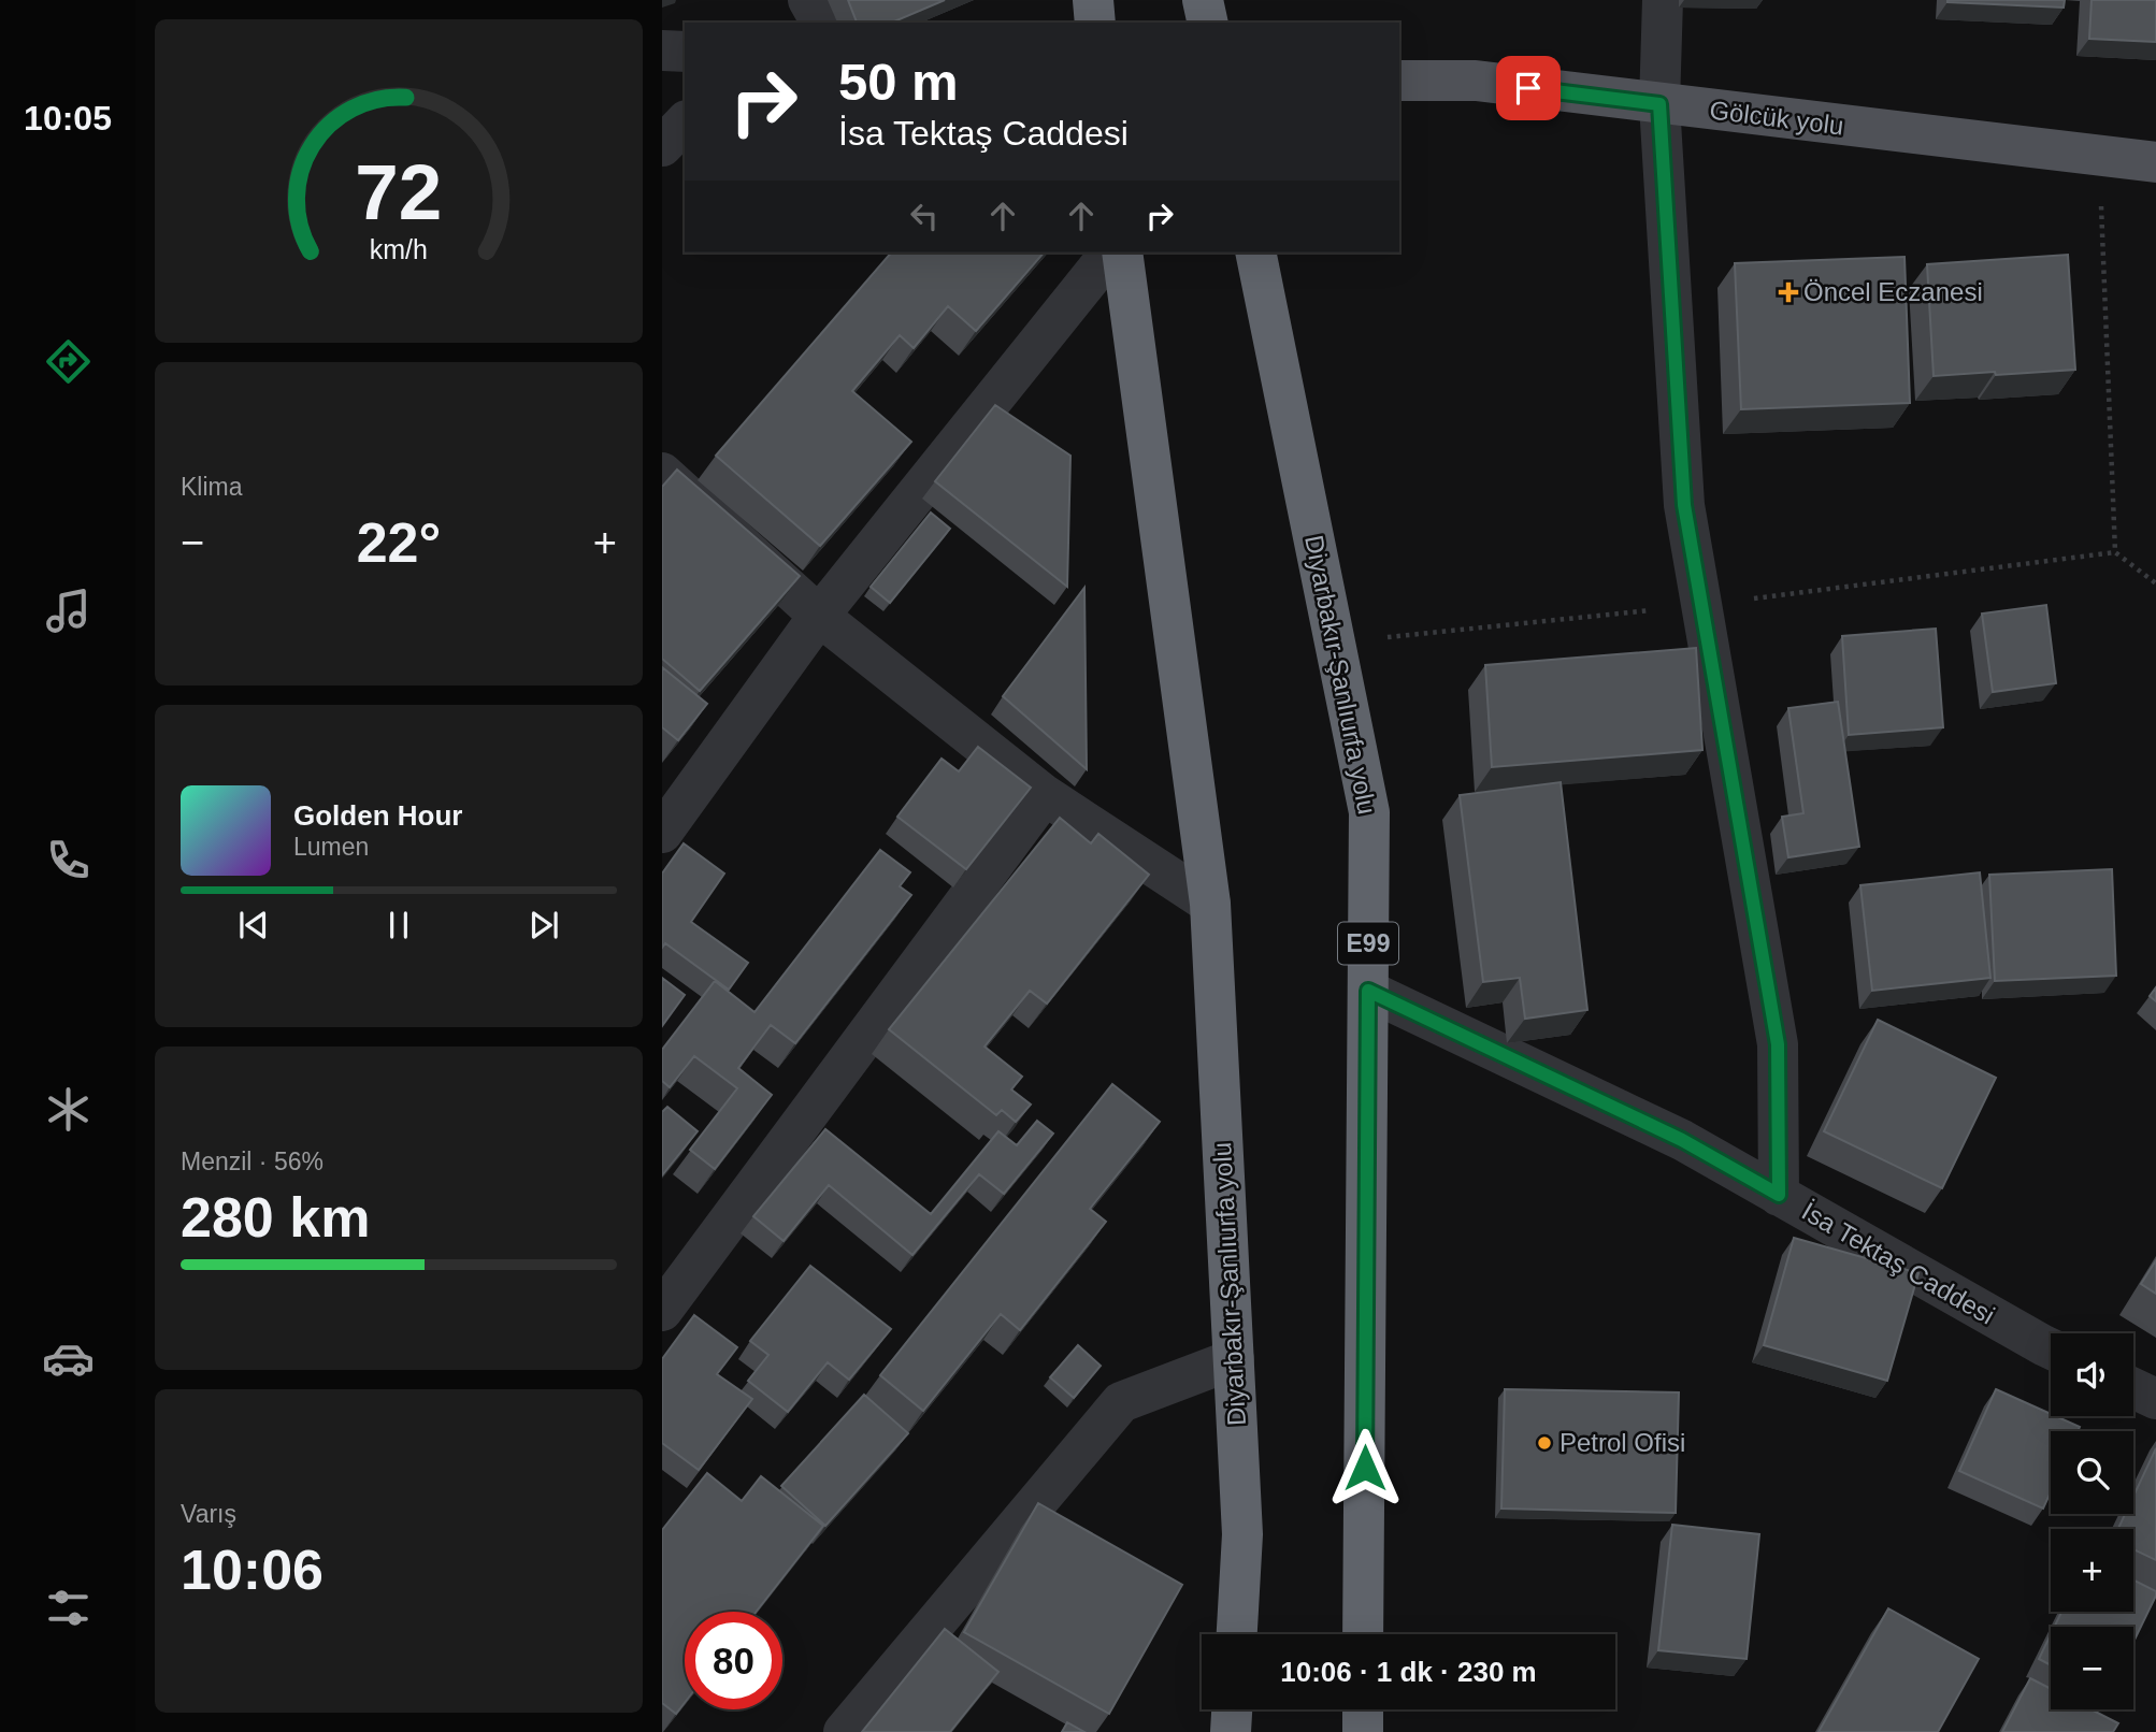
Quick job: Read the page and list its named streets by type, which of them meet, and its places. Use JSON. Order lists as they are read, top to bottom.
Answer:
{
  "streets": {
    "highway": ["Diyarbakır-Şanlıurfa yolu", "E99"],
    "main road": ["Gölcük yolu"],
    "street": ["İsa Tektaş Caddesi"]
  },
  "crossings": [
    ["Diyarbakır-Şanlıurfa yolu", "İsa Tektaş Caddesi"]
  ],
  "places": {
    "health": ["Öncel Eczanesi"],
    "other": ["Petrol Ofisi"]
  },
  "page": {
    "tabs": "10:05",
    "turn": ["50 m", "İsa Tektaş Caddesi"],
    "tile": [
      "Klima",
      ["Menzil · 56%", "280 km"],
      ["Varış", "10:06"]
    ],
    "heat": ["−", "22°", "+"],
    "song": ["Golden Hour", "Lumen"],
    "map_buttons": ["+", "−"],
    "limit": "80",
    "trip": "10:06 · 1 dk · 230 m",
    "gauge": ["72", "km/h"]
  }
}
